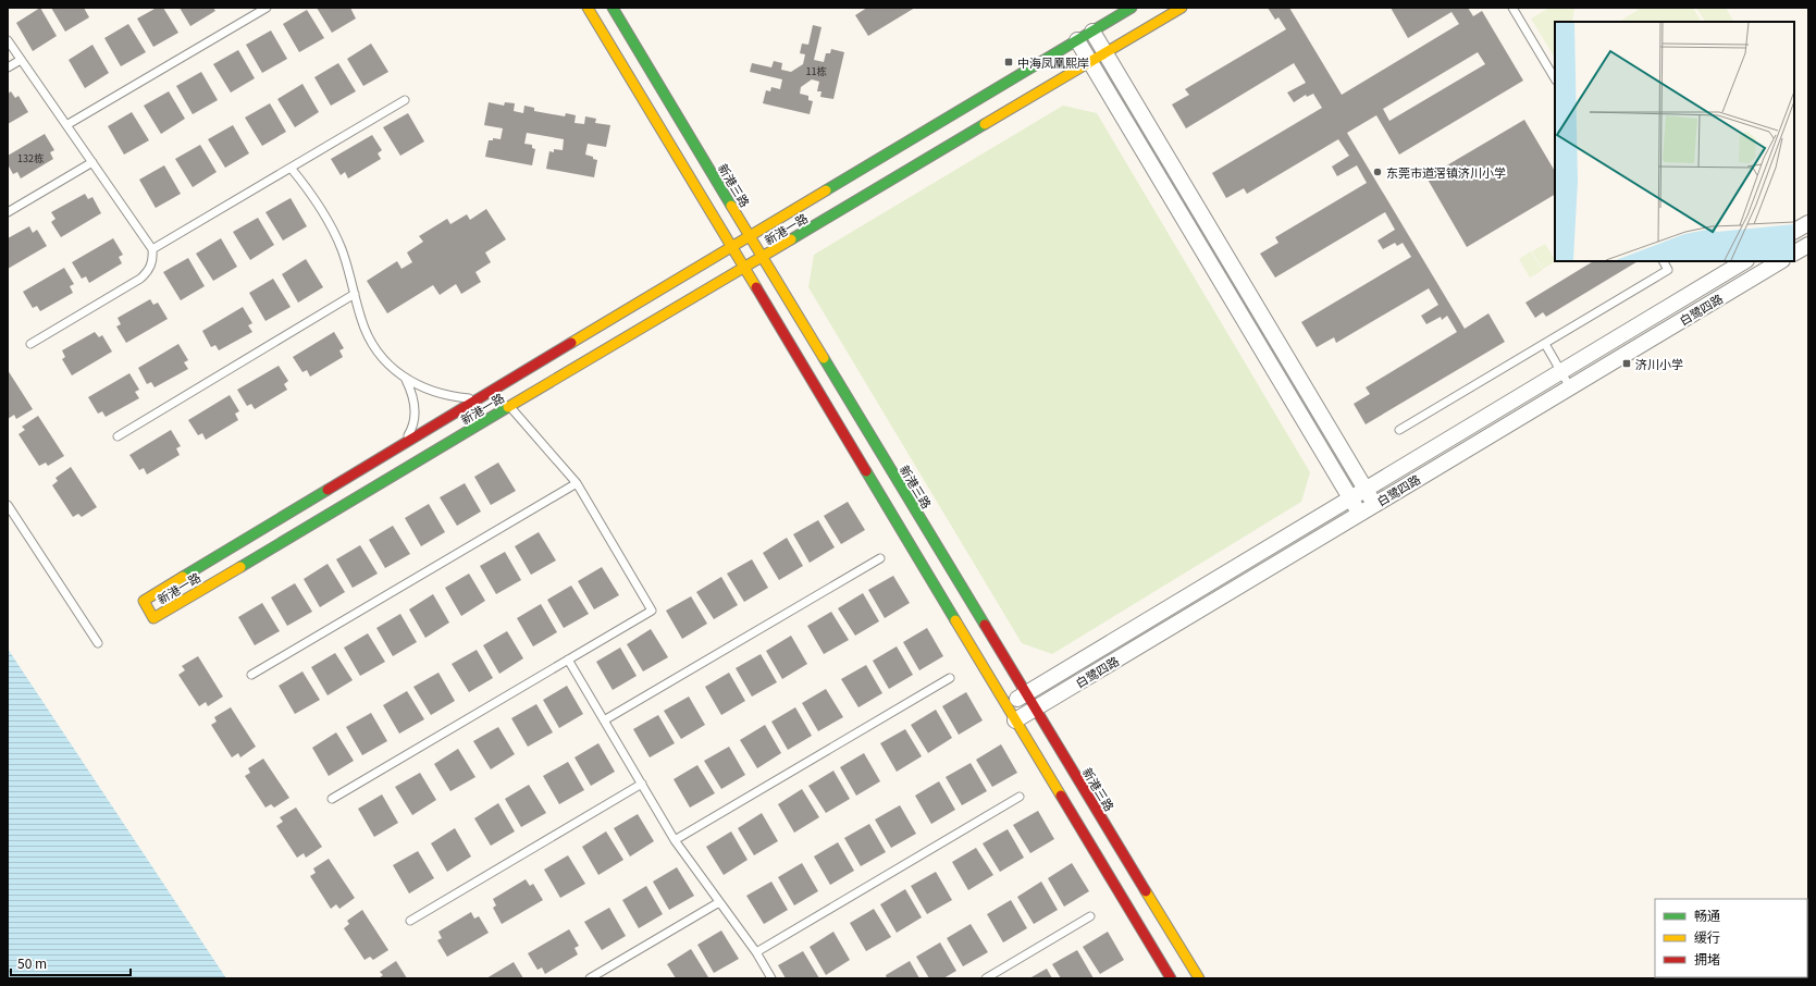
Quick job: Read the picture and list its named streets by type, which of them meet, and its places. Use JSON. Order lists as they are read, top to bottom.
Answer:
{
  "streets": {
    "street": ["新港三路", "新港一路", "白鹭四路"]
  },
  "crossings": [
    ["新港三路", "新港一路"],
    ["新港三路", "白鹭四路"]
  ],
  "places": {
    "transit": ["中海凤凰熙岸", "济川小学"],
    "other": ["东莞市道滘镇济川小学"]
  },
  "house_numbers": ["11栋", "132栋"],
  "legend": ["畅通", "缓行", "拥堵"],
  "scale_bar": "50 m"
}
